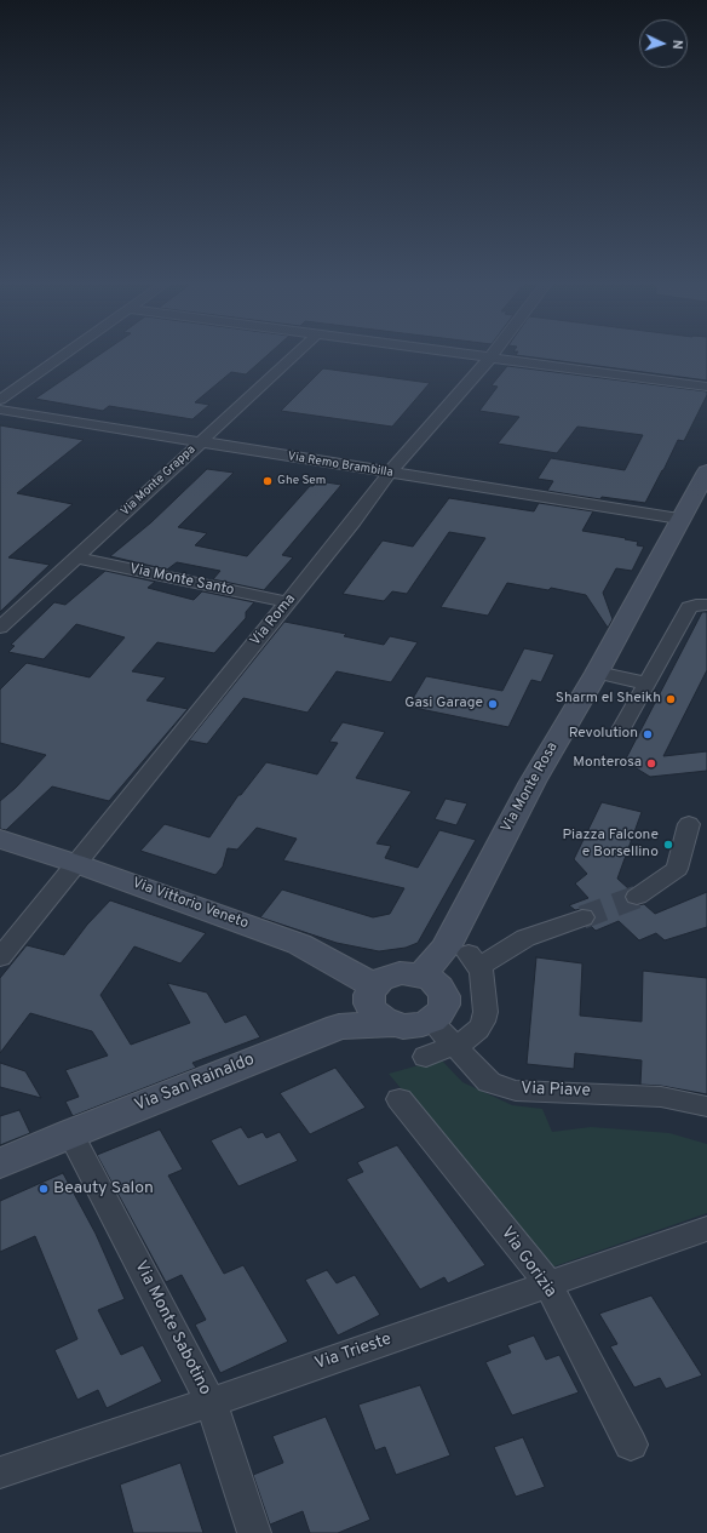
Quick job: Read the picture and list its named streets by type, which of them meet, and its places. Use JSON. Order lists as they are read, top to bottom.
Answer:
{
  "streets": {
    "street": [
      "Via Remo Brambilla",
      "Via Monte Grappa",
      "Via Monte Santo",
      "Via Roma",
      "Via Monte Rosa",
      "Via Vittorio Veneto",
      "Via San Rainaldo",
      "Via Piave",
      "Via Gorizia",
      "Via Monte Sabotino",
      "Via Trieste"
    ]
  },
  "crossings": [
    ["Via Remo Brambilla", "Via Monte Grappa"],
    ["Via Remo Brambilla", "Via Roma"],
    ["Via Remo Brambilla", "Via Monte Rosa"],
    ["Via Monte Grappa", "Via Monte Santo"],
    ["Via Monte Santo", "Via Roma"],
    ["Via Roma", "Via Vittorio Veneto"],
    ["Via Monte Rosa", "Via Vittorio Veneto"],
    ["Via Monte Rosa", "Via San Rainaldo"],
    ["Via Monte Rosa", "Via Piave"],
    ["Via Vittorio Veneto", "Via San Rainaldo"],
    ["Via Vittorio Veneto", "Via Piave"],
    ["Via San Rainaldo", "Via Piave"],
    ["Via San Rainaldo", "Via Monte Sabotino"],
    ["Via Gorizia", "Via Trieste"],
    ["Via Monte Sabotino", "Via Trieste"]
  ],
  "places": [
    "Ghe Sem",
    "Sharm el Sheikh",
    "Gasi Garage",
    "Revolution",
    "Monterosa",
    "Piazza Falcone e Borsellino",
    "Beauty Salon"
  ],
  "north": "right"
}
